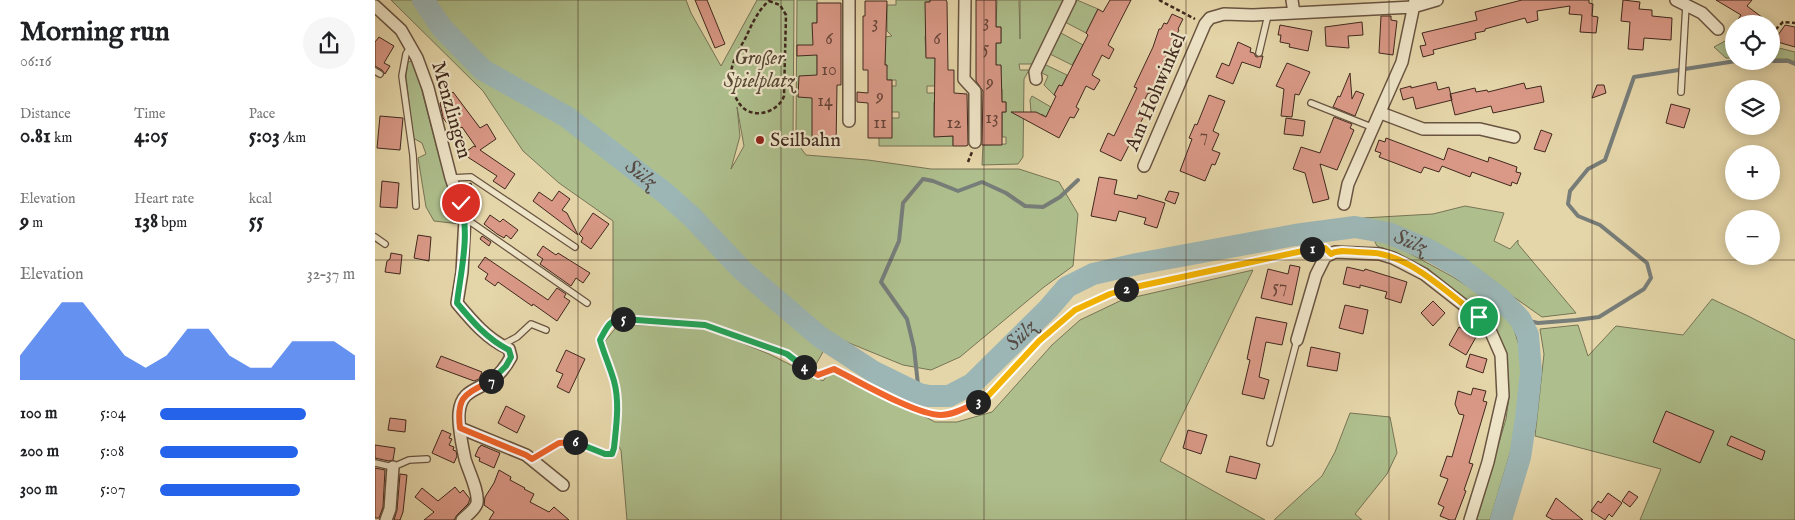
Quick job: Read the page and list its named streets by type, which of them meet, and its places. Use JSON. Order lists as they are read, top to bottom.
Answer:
{
  "streets": {
    "street": ["Am Hohwinkel", "Menzlingen"]
  },
  "water": ["Sülz"],
  "parks": ["Großer Spielplatz"],
  "places": ["Seilbahn"],
  "house_numbers": [
    "3",
    "3",
    "6",
    "6",
    "5",
    "10",
    "9",
    "9",
    "14",
    "13",
    "11",
    "12",
    "7",
    "57"
  ],
  "page": {
    "heading": ["Morning run", "06:16"],
    "map_buttons": ["+", "−"],
    "stats": [
      ["Distance", "0.81 km"],
      ["Time", "4:05"],
      ["Pace", "5:03 /km"],
      ["Elevation", "9 m"],
      ["Heart rate", "138 bpm"],
      ["kcal", "55"]
    ],
    "pins": [
      "1",
      "2",
      "5",
      "4",
      "7",
      "3",
      "6"
    ],
    "chart": ["Elevation", "32–37 m"],
    "list": [
      {
        "name": "100 m",
        "note": "5:04"
      },
      {
        "name": "200 m",
        "note": "5:08"
      },
      {
        "name": "300 m",
        "note": "5:07"
      }
    ]
  }
}
